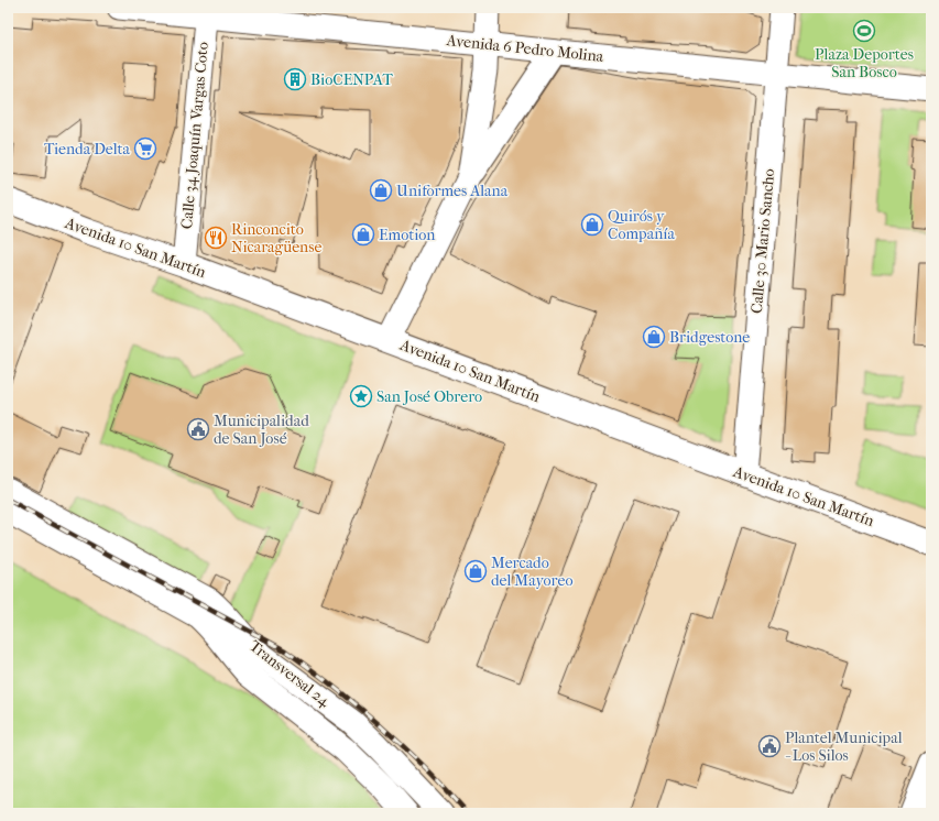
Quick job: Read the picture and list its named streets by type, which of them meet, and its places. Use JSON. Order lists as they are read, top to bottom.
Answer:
{
  "streets": {
    "main road": ["Avenida 10 San Martín", "Transversal 24"],
    "street": ["Avenida 6 Pedro Molina", "Calle 34 Joaquín Vargas Coto", "Calle 30 Mario Sancho"]
  },
  "crossings": [
    ["Avenida 6 Pedro Molina", "Calle 34 Joaquín Vargas Coto"],
    ["Avenida 6 Pedro Molina", "Calle 30 Mario Sancho"],
    ["Calle 34 Joaquín Vargas Coto", "Avenida 10 San Martín"],
    ["Calle 30 Mario Sancho", "Avenida 10 San Martín"]
  ],
  "places": {
    "sports": ["Plaza Deportes San Bosco"],
    "building": ["BioCENPAT"],
    "supermarket": ["Tienda Delta"],
    "shop": [
      "Uniformes Alana",
      "Quirós y Compañía",
      "Emotion",
      "Bridgestone",
      "Mercado del Mayoreo"
    ],
    "restaurant": ["Rinconcito Nicaragüense"],
    "place": ["San José Obrero"],
    "public building": ["Municipalidad de San José", "Plantel Municipal - Los Silos"]
  }
}
